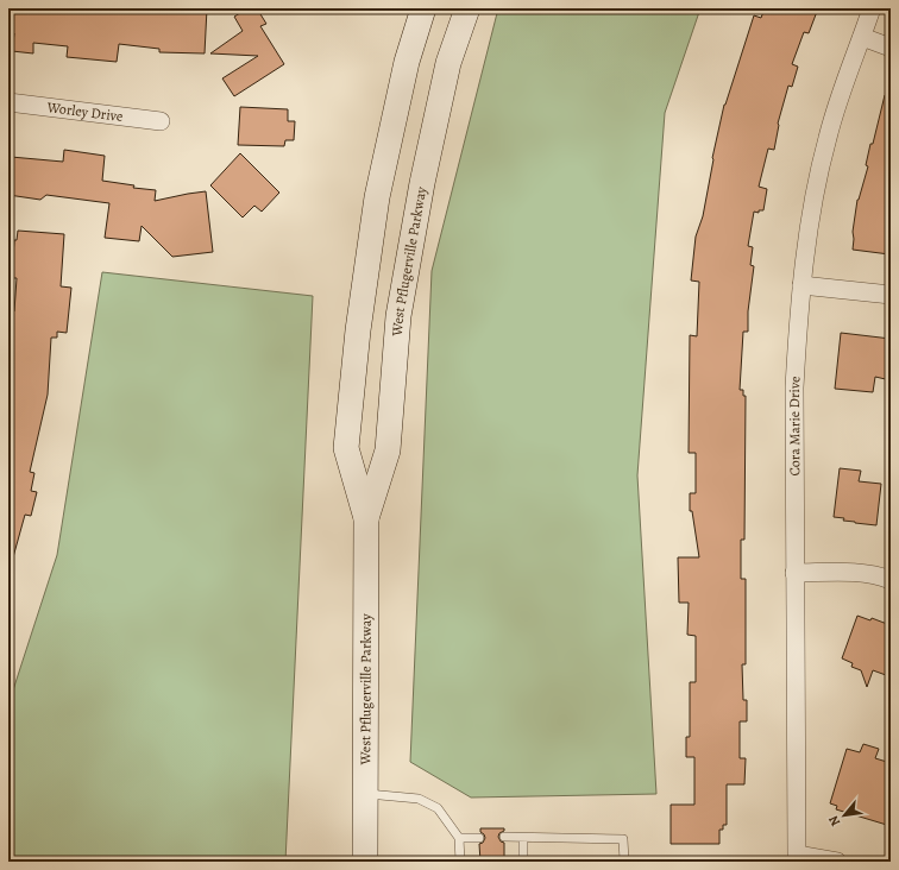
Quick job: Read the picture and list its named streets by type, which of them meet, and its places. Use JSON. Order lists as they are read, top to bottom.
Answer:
{
  "streets": {
    "main road": ["West Pflugerville Parkway"],
    "street": ["Worley Drive", "Cora Marie Drive"]
  },
  "north": "bottom left"
}
